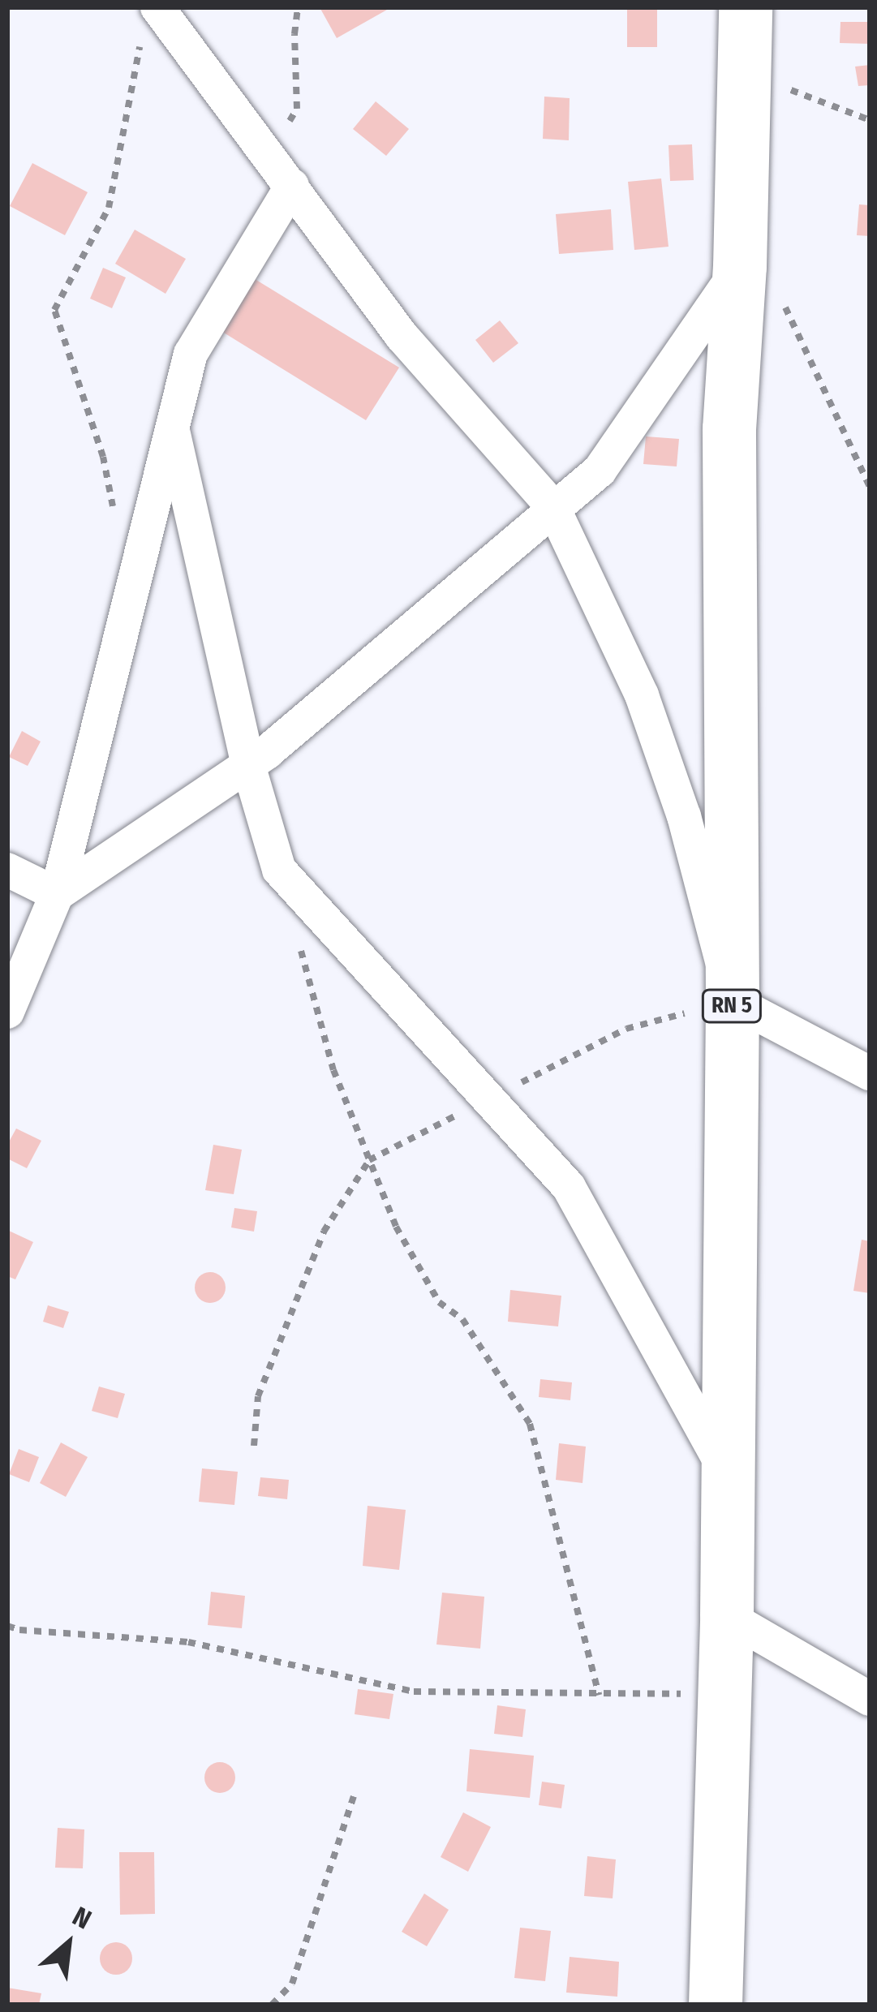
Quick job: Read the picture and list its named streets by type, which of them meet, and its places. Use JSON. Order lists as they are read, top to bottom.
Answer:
{
  "streets": {
    "main road": ["RN 5"]
  },
  "north": "top right"
}
